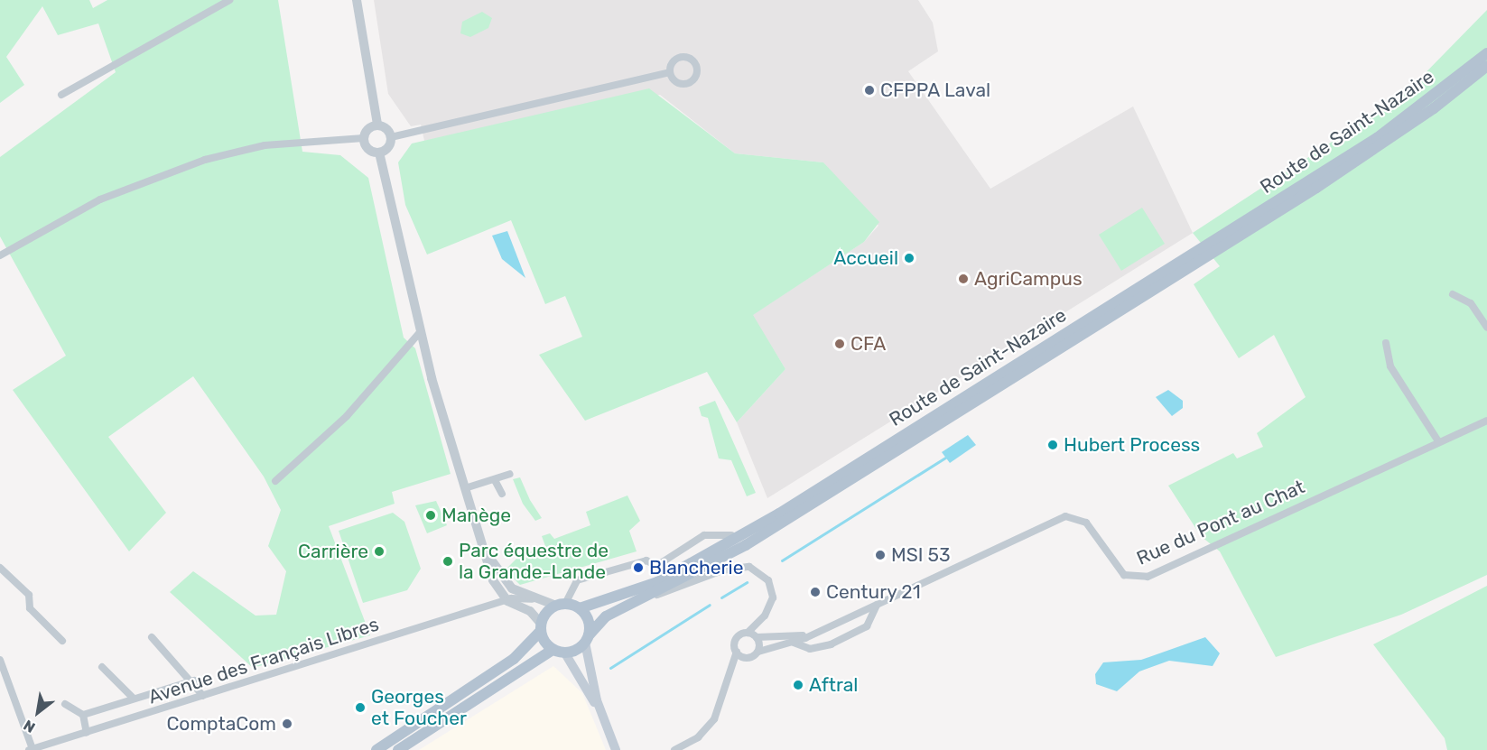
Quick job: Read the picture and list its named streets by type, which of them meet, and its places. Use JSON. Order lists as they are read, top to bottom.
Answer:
{
  "streets": {
    "main road": ["Route de Saint-Nazaire"],
    "street": ["Rue du Pont au Chat", "Avenue des Français Libres"]
  },
  "places": [
    "CFPPA Laval",
    "Accueil",
    "AgriCampus",
    "CFA",
    "Hubert Process",
    "Manège",
    "Carrière",
    "MSI 53",
    "Parc équestre de la Grande-Lande",
    "Blancherie",
    "Century 21",
    "Aftral",
    "Georges et Foucher",
    "ComptaCom"
  ],
  "north": "bottom left"
}
